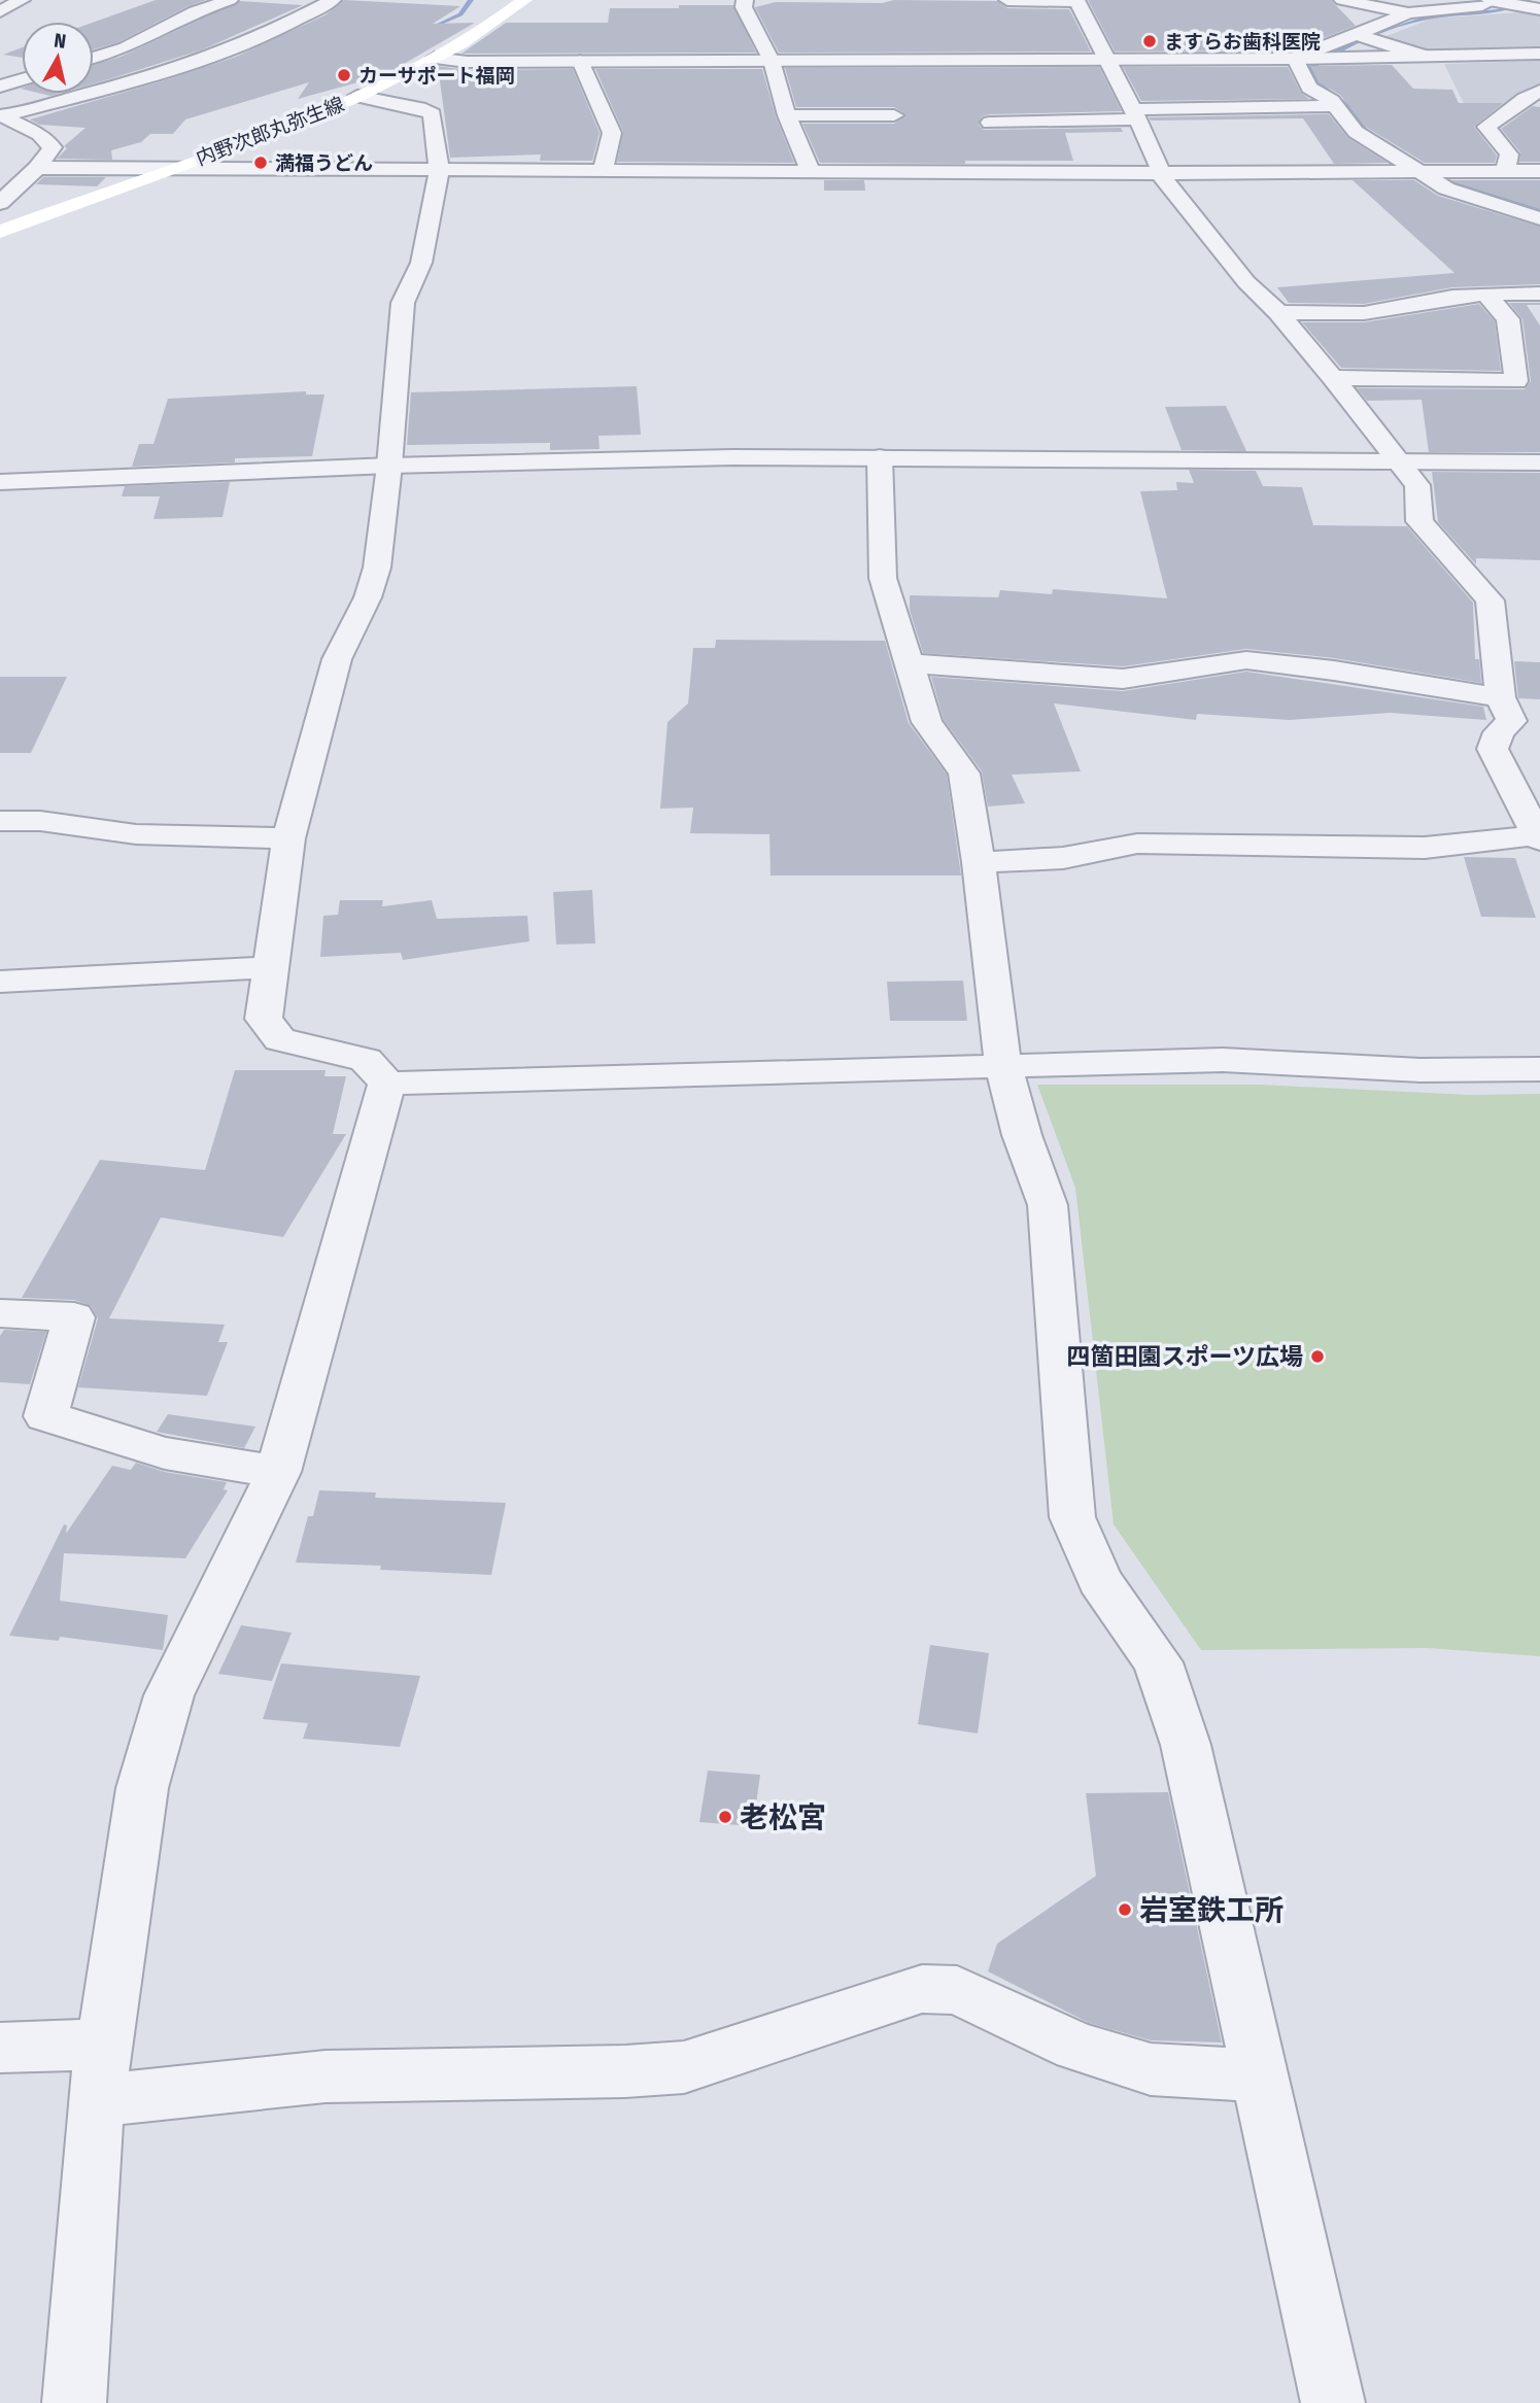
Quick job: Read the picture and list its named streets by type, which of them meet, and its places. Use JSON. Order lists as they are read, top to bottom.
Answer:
{
  "streets": {
    "main road": ["内野次郎丸弥生線"]
  },
  "places": [
    "ますらお歯科医院",
    "カーサポート福岡",
    "満福うどん",
    "四箇田園スポーツ広場",
    "老松宮",
    "岩室鉄工所"
  ],
  "north": "top"
}
